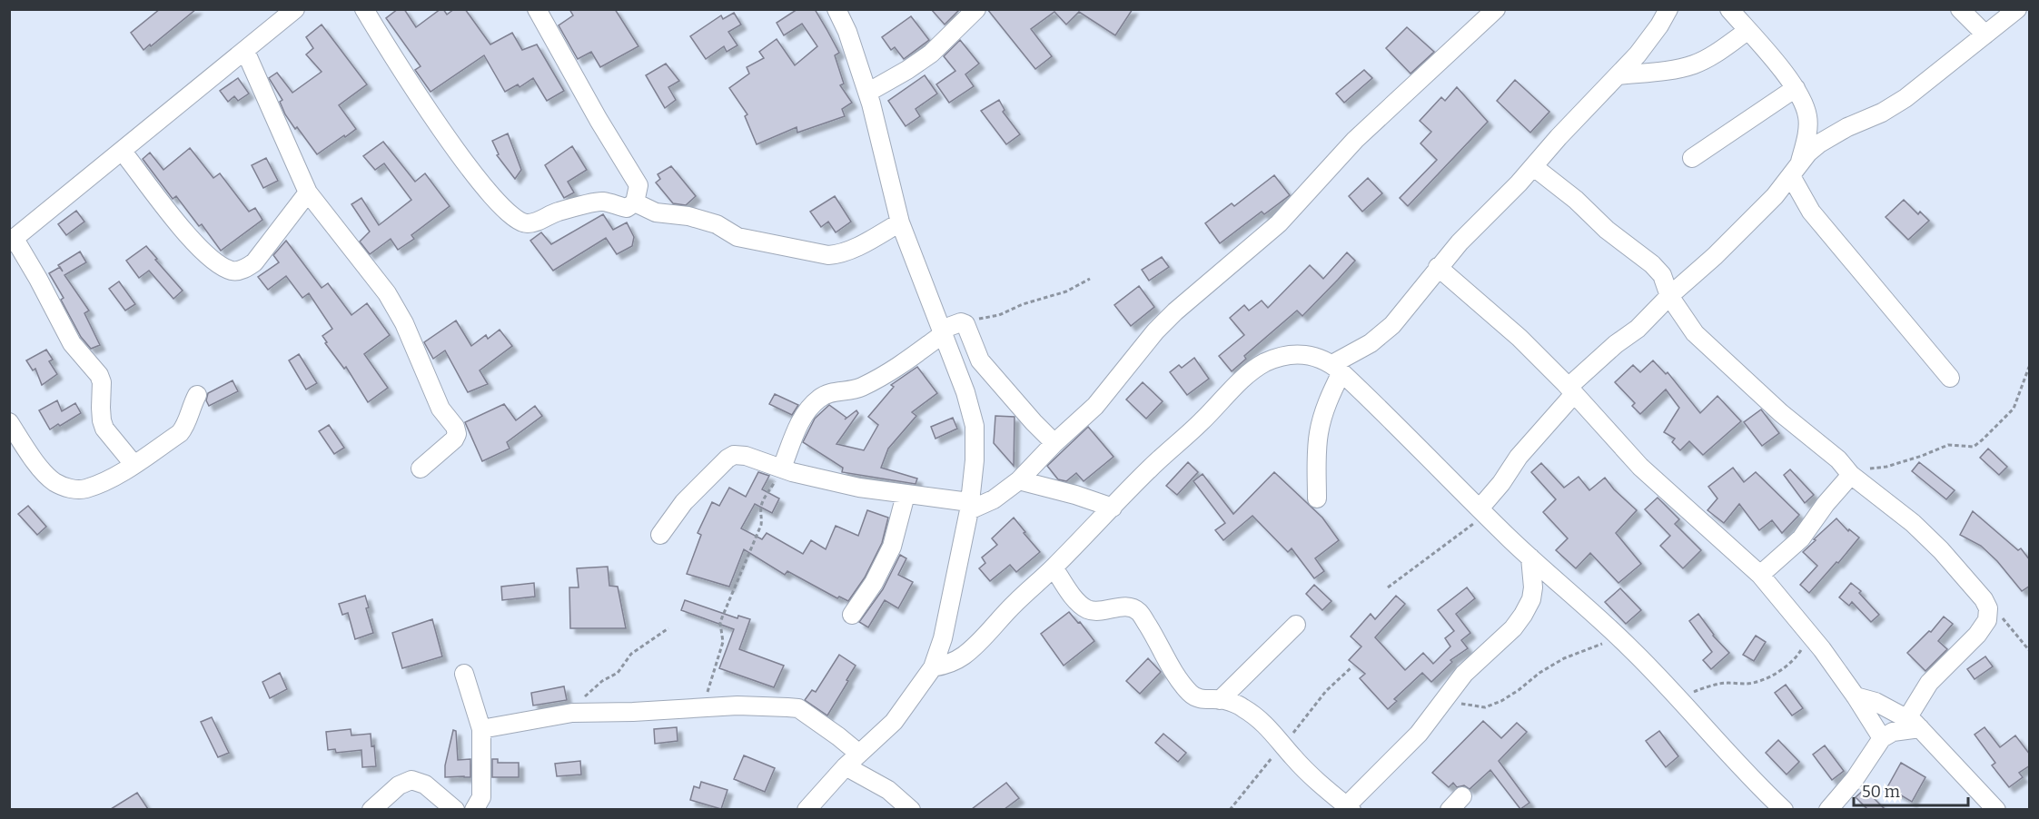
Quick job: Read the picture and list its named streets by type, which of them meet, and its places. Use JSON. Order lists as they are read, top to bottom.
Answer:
{
  "scale_bar": "50 m"
}
